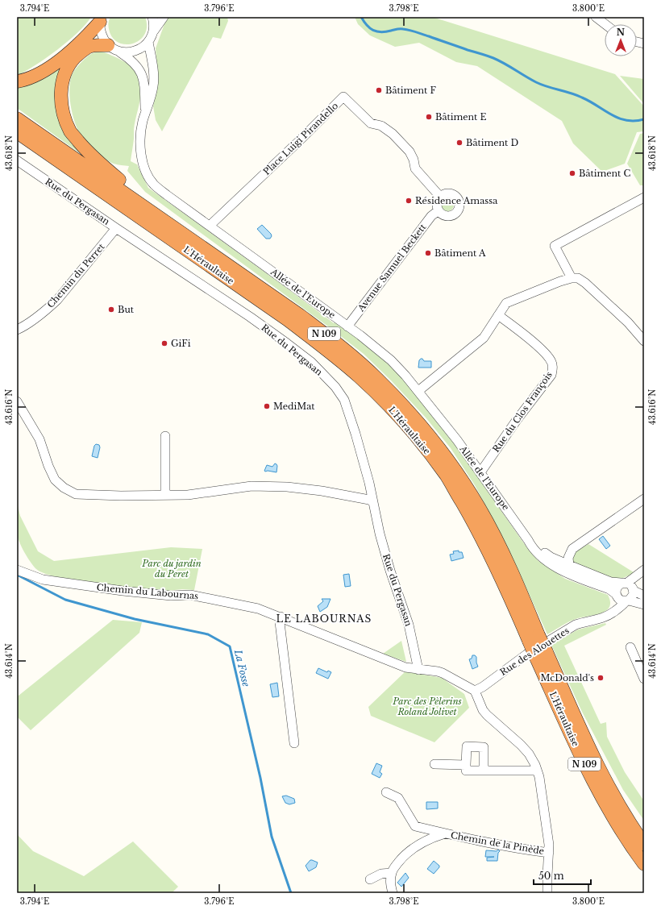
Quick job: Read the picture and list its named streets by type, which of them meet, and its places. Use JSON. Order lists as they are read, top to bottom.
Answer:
{
  "streets": {
    "highway": ["L'Héraultaise", "N 109"],
    "street": [
      "Place Luigi Pirandello",
      "Rue du Pergasan",
      "Avenue Samuel Beckett",
      "Chemin du Perret",
      "Allée de l'Europe",
      "Rue du Clos François",
      "Chemin du Labournas",
      "Rue des Alouettes",
      "Chemin de la Pinède"
    ]
  },
  "crossings": [
    ["Place Luigi Pirandello", "Avenue Samuel Beckett"],
    ["Place Luigi Pirandello", "Allée de l'Europe"],
    ["Rue du Pergasan", "Chemin du Perret"],
    ["Rue du Pergasan", "Chemin du Labournas"],
    ["Avenue Samuel Beckett", "Allée de l'Europe"],
    ["Allée de l'Europe", "Rue du Clos François"],
    ["Allée de l'Europe", "Rue des Alouettes"],
    ["Chemin du Labournas", "Rue des Alouettes"]
  ],
  "districts": ["LE LABOURNAS"],
  "water": ["La Fosse"],
  "parks": ["Parc du jardin du Peret", "Parc des Pèlerins Roland Jolivet"],
  "places": [
    "Bâtiment F",
    "Bâtiment E",
    "Bâtiment D",
    "Bâtiment C",
    "Résidence Amassa",
    "Bâtiment A",
    "But",
    "GiFi",
    "MediMat",
    "McDonald's"
  ],
  "scale_bar": "50 m",
  "north": "top",
  "coordinates": [
    "3.794°E",
    "3.796°E",
    "3.798°E",
    "3.800°E",
    "43.618°N",
    "43.616°N",
    "43.614°N"
  ]
}
